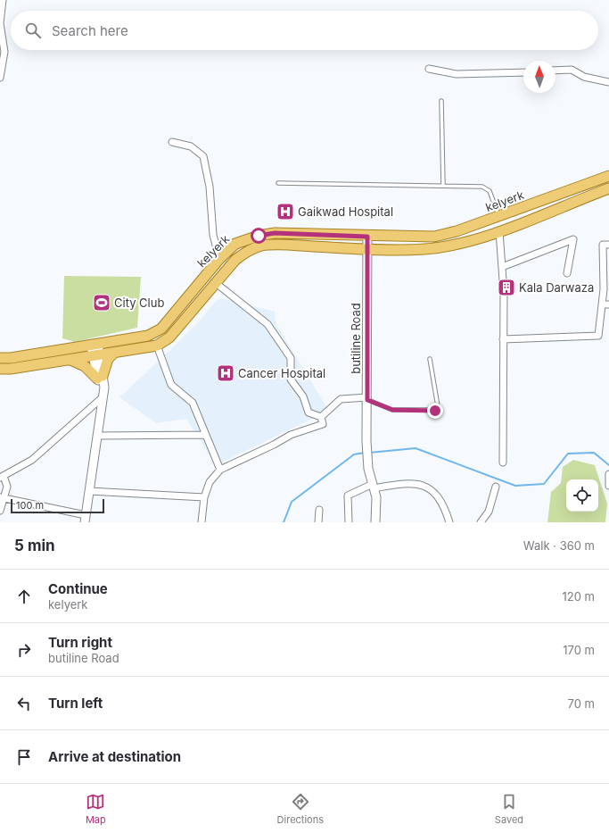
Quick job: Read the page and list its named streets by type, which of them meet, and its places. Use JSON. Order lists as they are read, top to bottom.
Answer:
{
  "streets": {
    "main road": ["kelyerk"],
    "street": ["butiline Road"]
  },
  "crossings": [
    ["kelyerk", "butiline Road"]
  ],
  "places": {
    "hospital": ["Gaikwad Hospital", "Cancer Hospital"],
    "building": ["Kala Darwaza"],
    "sports": ["City Club"]
  },
  "scale_bar": "100 m",
  "north": "top",
  "page": {
    "search": "Search here",
    "scale": "100 m",
    "heading": ["5 min", "Walk · 360 m"],
    "list": [
      ["Continue", "kelyerk", "120 m"],
      ["Turn right", "butiline Road", "170 m"],
      ["Turn left", "70 m"],
      "Arrive at destination"
    ],
    "nav": ["Map", "Directions", "Saved"]
  }
}
